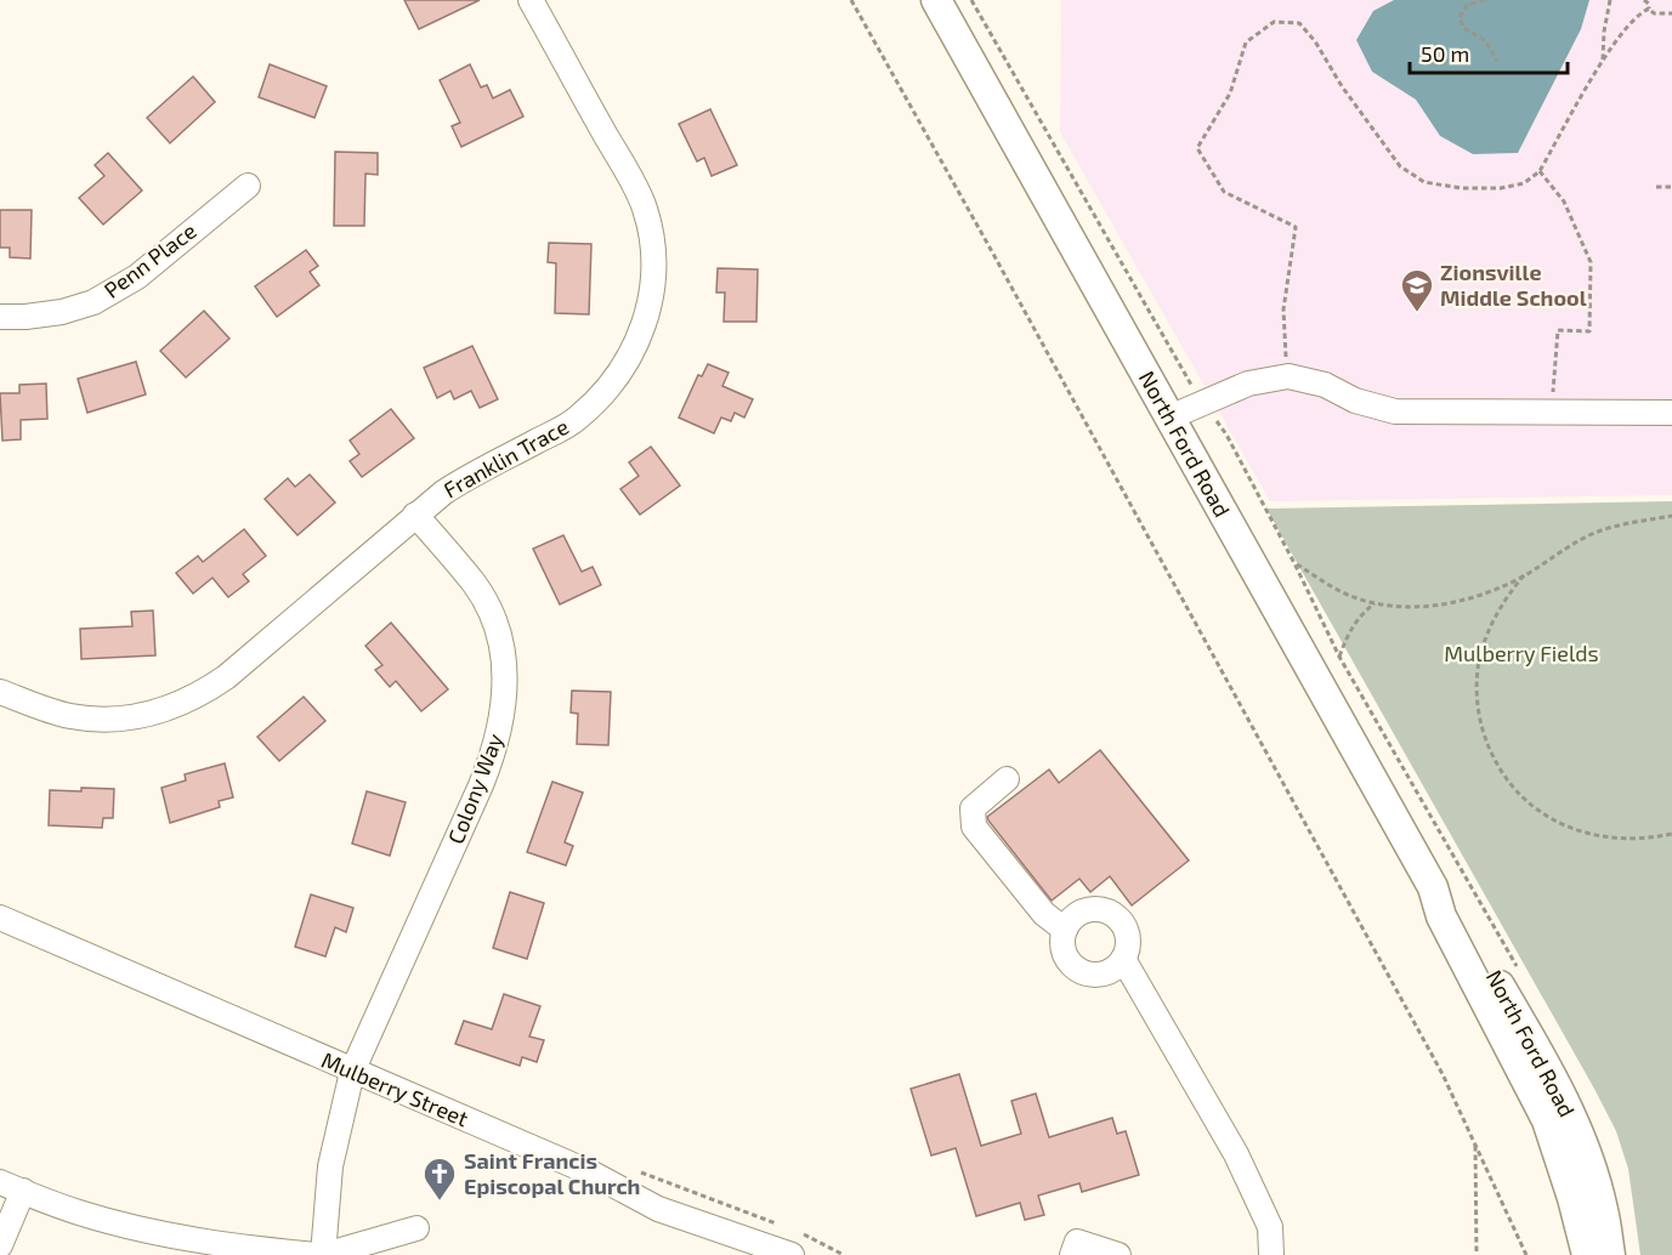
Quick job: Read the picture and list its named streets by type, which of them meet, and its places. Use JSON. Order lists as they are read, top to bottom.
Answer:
{
  "streets": {
    "main road": ["North Ford Road"],
    "street": [
      "Penn Place",
      "Franklin Trace",
      "Colony Way",
      "Mulberry Street"
    ]
  },
  "crossings": [
    ["Franklin Trace", "Colony Way"],
    ["Colony Way", "Mulberry Street"]
  ],
  "parks": ["Mulberry Fields"],
  "places": {
    "school or university": ["Zionsville Middle School"],
    "church": ["Saint Francis Episcopal Church"]
  },
  "scale_bar": "50 m"
}
